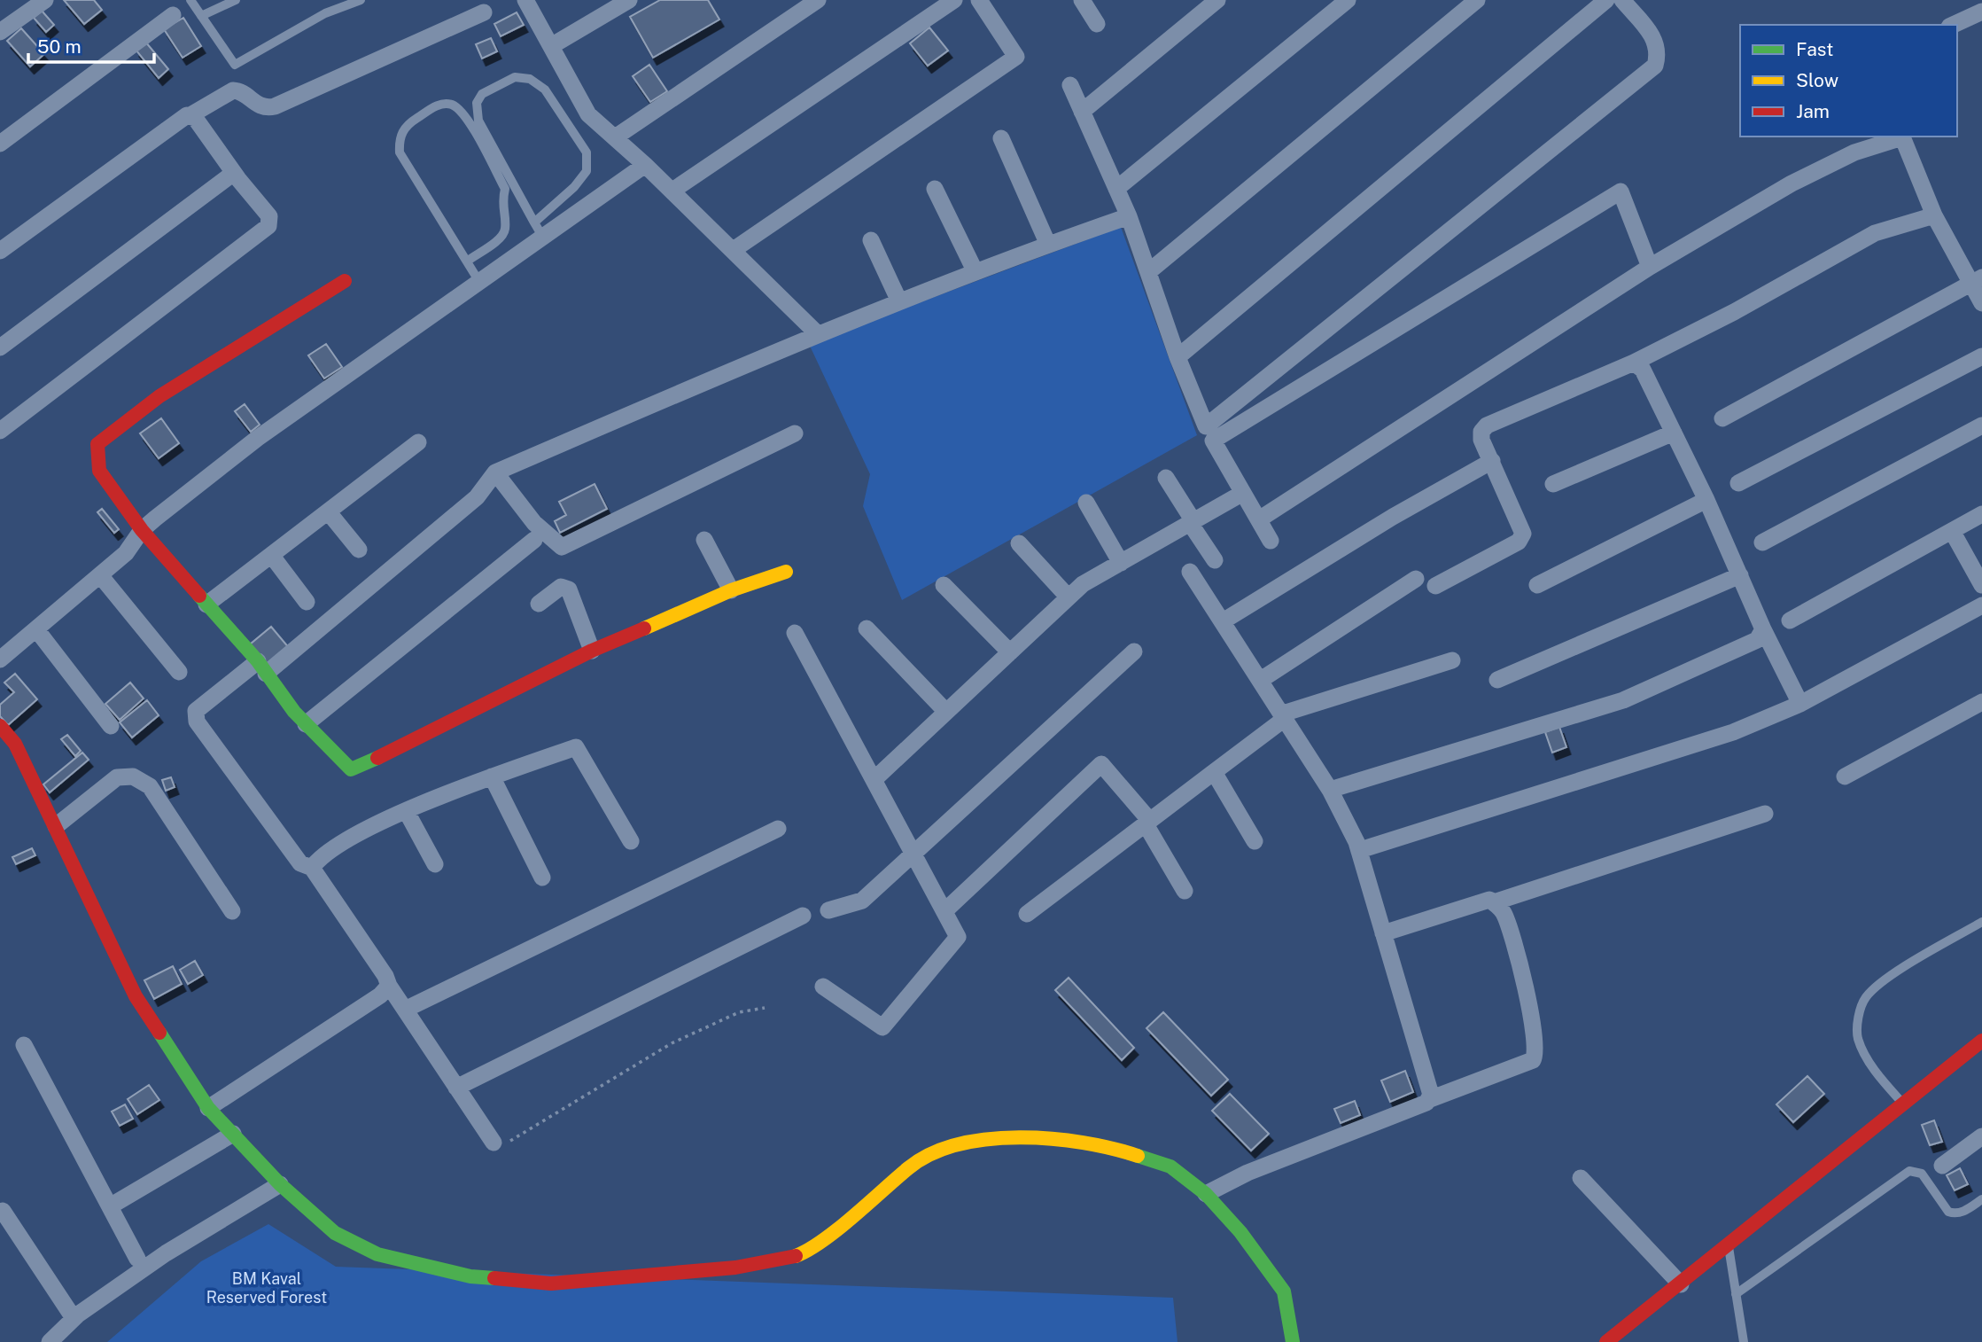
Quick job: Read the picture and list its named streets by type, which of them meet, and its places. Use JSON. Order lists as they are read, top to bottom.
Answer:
{
  "parks": ["BM Kaval Reserved Forest"],
  "legend": ["Fast", "Slow", "Jam"],
  "scale_bar": "50 m"
}
